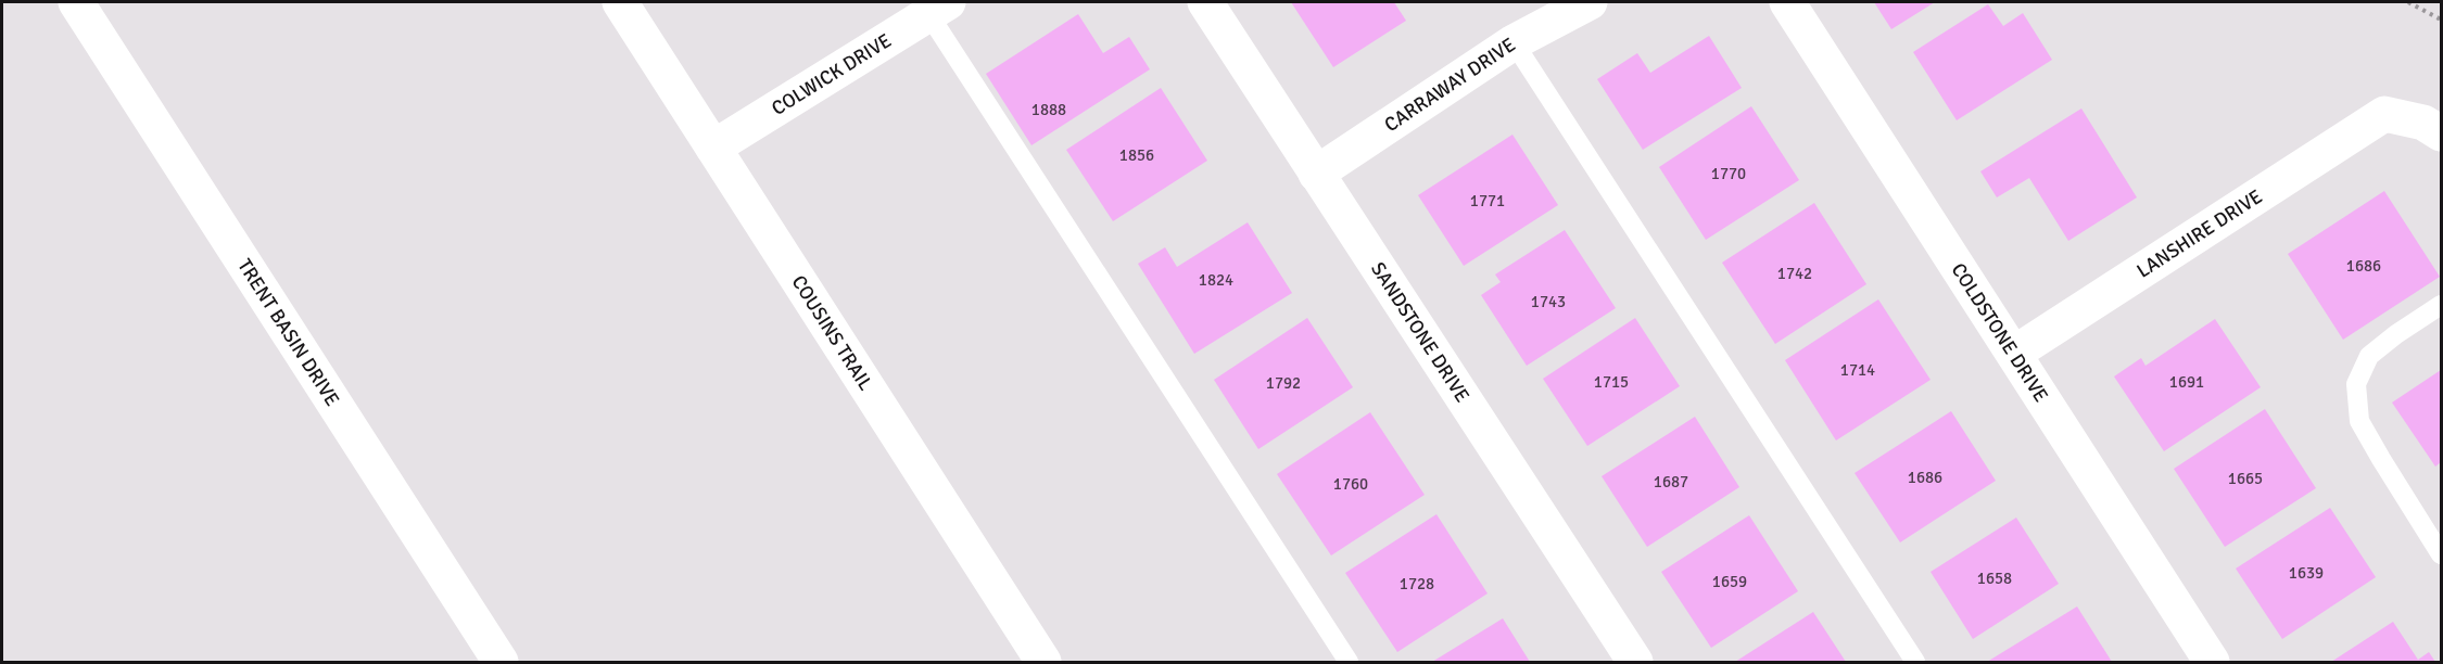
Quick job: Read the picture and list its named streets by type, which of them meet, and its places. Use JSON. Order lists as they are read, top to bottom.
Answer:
{
  "streets": {
    "street": [
      "COLWICK DRIVE",
      "CARRAWAY DRIVE",
      "LANSHIRE DRIVE",
      "TRENT BASIN DRIVE",
      "COUSINS TRAIL",
      "SANDSTONE DRIVE",
      "COLDSTONE DRIVE"
    ]
  },
  "crossings": [
    ["COLWICK DRIVE", "COUSINS TRAIL"],
    ["CARRAWAY DRIVE", "SANDSTONE DRIVE"],
    ["LANSHIRE DRIVE", "COLDSTONE DRIVE"]
  ],
  "house_numbers": [
    "1888",
    "1856",
    "1770",
    "1771",
    "1686",
    "1742",
    "1824",
    "1743",
    "1714",
    "1715",
    "1691",
    "1792",
    "1686",
    "1665",
    "1687",
    "1760",
    "1639",
    "1658",
    "1659",
    "1728"
  ]
}
